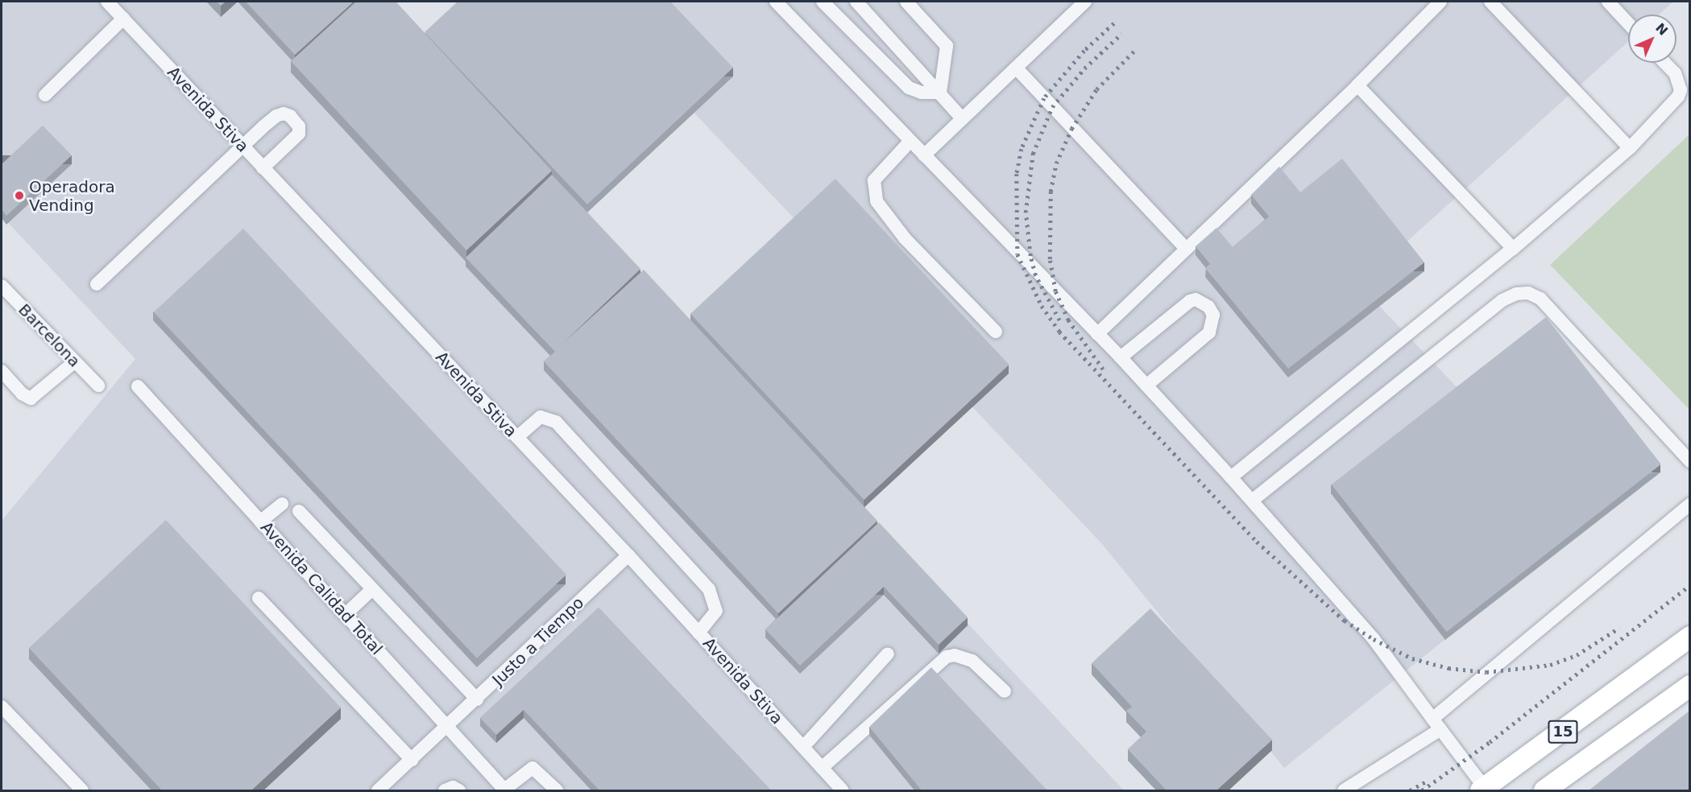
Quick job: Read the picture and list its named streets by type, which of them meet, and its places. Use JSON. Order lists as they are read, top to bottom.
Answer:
{
  "streets": {
    "highway": ["15"],
    "street": [
      "Avenida Stiva",
      "Barcelona",
      "Avenida Calidad Total",
      "Justo a Tiempo"
    ]
  },
  "crossings": [
    ["Avenida Stiva", "Justo a Tiempo"],
    ["Avenida Calidad Total", "Justo a Tiempo"]
  ],
  "places": ["Operadora Vending"],
  "north": "top right"
}
